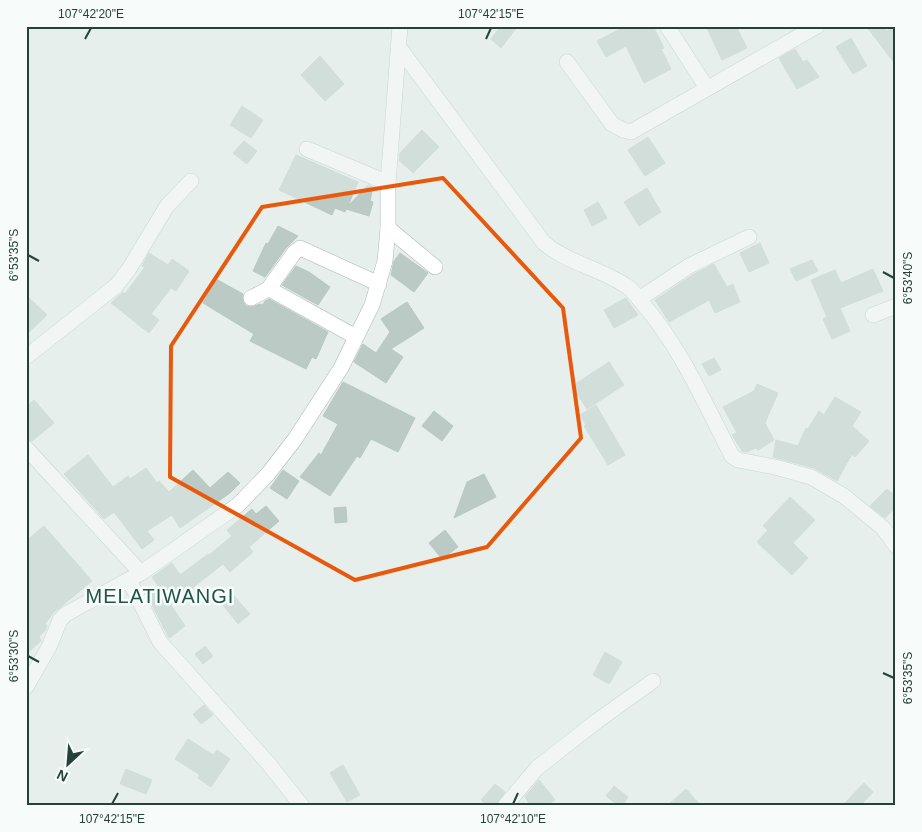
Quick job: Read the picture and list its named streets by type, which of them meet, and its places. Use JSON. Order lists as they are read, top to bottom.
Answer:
{
  "districts": ["MELATIWANGI"],
  "north": "bottom left",
  "coordinates": [
    "107°42'20\"E",
    "107°42'15\"E",
    "6°53'35\"S",
    "6°53'40\"S",
    "6°53'30\"S",
    "107°42'10\"E"
  ]
}
